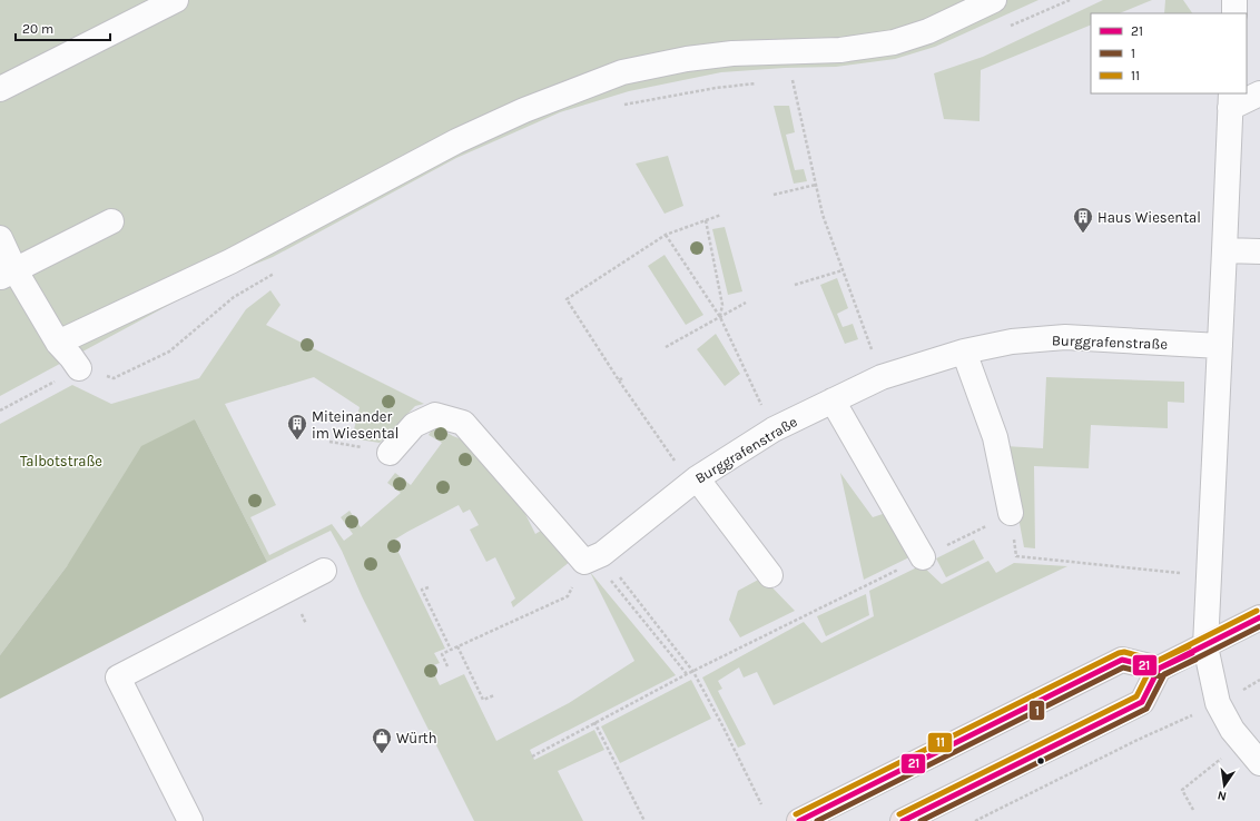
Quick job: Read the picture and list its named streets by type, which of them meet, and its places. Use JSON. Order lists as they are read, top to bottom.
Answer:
{
  "streets": {
    "street": ["Burggrafenstraße"]
  },
  "parks": ["Talbotstraße"],
  "places": {
    "building": ["Haus Wiesental", "Miteinander im Wiesental"],
    "shop": ["Würth"]
  },
  "lines": ["transit line 11", "transit line 21", "transit line 1"],
  "legend": ["21", "1", "11"],
  "scale_bar": "20 m",
  "north": "bottom"
}
